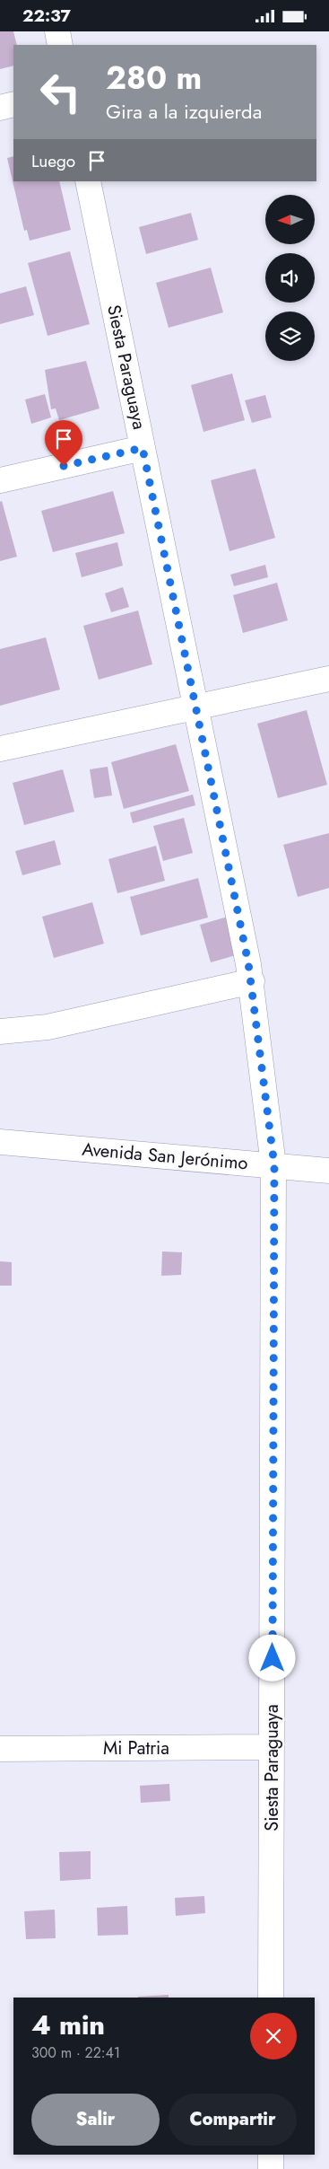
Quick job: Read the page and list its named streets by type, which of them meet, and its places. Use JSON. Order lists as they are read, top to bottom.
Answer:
{
  "streets": {
    "street": ["Siesta Paraguaya", "Avenida San Jerónimo", "Mi Patria"]
  },
  "crossings": [
    ["Siesta Paraguaya", "Avenida San Jerónimo"],
    ["Siesta Paraguaya", "Mi Patria"]
  ],
  "north": "left",
  "page": {
    "status": "22:37",
    "turn": ["280 m", "Gira a la izquierda"],
    "then": "Luego",
    "heading": ["4 min", "300 m · 22:41"],
    "buttons": ["Salir", "Compartir"]
  }
}
